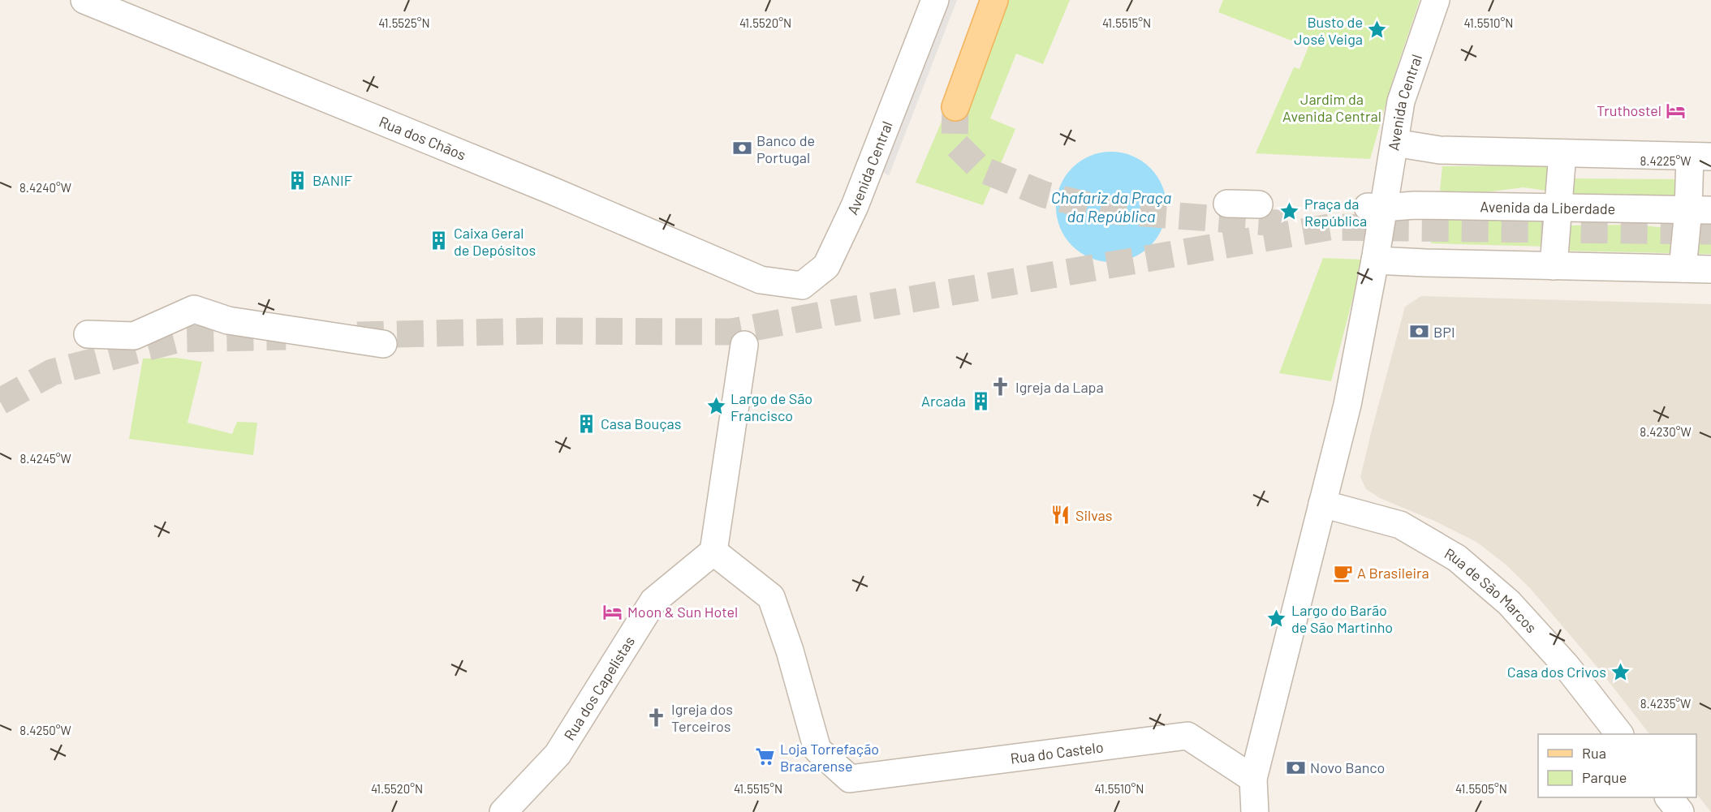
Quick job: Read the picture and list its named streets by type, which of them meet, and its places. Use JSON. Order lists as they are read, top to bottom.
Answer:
{
  "streets": {
    "street": [
      "Avenida Central",
      "Rua dos Chãos",
      "Avenida da Liberdade",
      "Rua de São Marcos",
      "Rua dos Capelistas",
      "Rua do Castelo"
    ]
  },
  "crossings": [
    ["Avenida Central", "Rua dos Chãos"],
    ["Avenida Central", "Avenida da Liberdade"],
    ["Avenida Central", "Rua de São Marcos"],
    ["Avenida Central", "Rua do Castelo"],
    ["Rua dos Capelistas", "Rua do Castelo"]
  ],
  "water": ["Chafariz da Praça da República"],
  "parks": ["Jardim da Avenida Central"],
  "places": {
    "place": [
      "Busto de José Veiga",
      "Praça da República",
      "Largo de São Francisco",
      "Largo do Barão de São Martinho",
      "Casa dos Crivos"
    ],
    "hotel": ["Truthostel", "Moon & Sun Hotel"],
    "bank": ["Banco de Portugal", "BPI", "Novo Banco"],
    "building": [
      "BANIF",
      "Caixa Geral de Depósitos",
      "Arcada",
      "Casa Bouças"
    ],
    "church": ["Igreja da Lapa", "Igreja dos Terceiros"],
    "restaurant": ["Silvas"],
    "cafe": ["A Brasileira"],
    "supermarket": ["Loja Torrefação Bracarense"]
  },
  "legend": ["Rua", "Parque"],
  "coordinates": [
    "41.5525°N",
    "41.5520°N",
    "41.5515°N",
    "41.5510°N",
    "8.4225°W",
    "8.4240°W",
    "8.4230°W",
    "8.4245°W",
    "8.4235°W",
    "8.4250°W",
    "41.5505°N"
  ]
}
